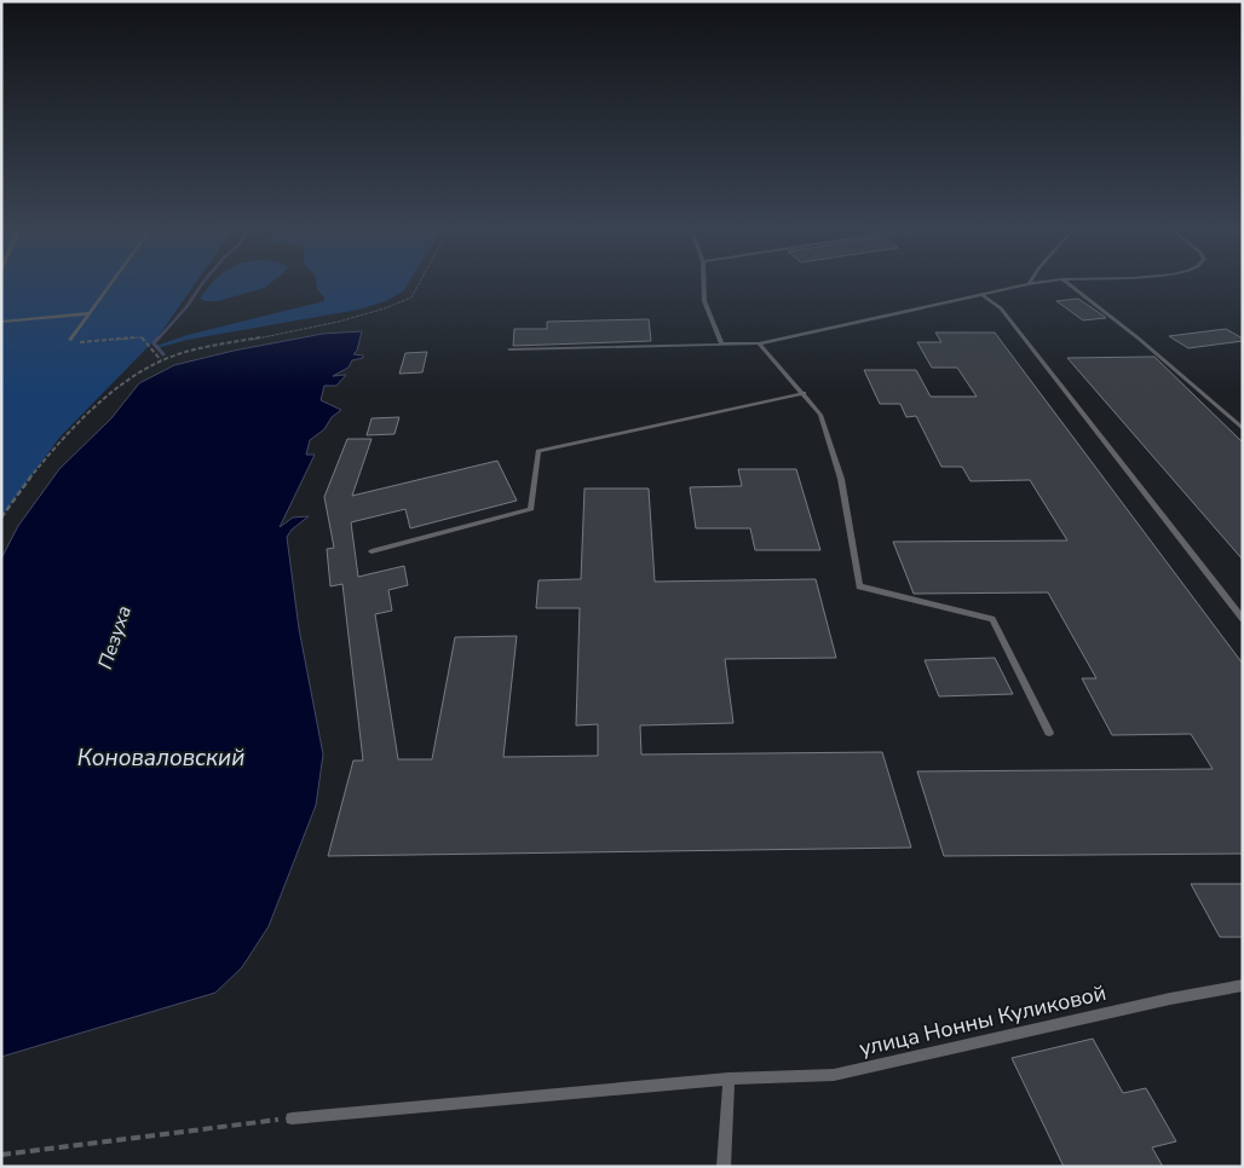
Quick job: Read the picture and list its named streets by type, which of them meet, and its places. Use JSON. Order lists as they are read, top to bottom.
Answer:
{
  "streets": {
    "lane": ["улица Нонны Куликовой"]
  },
  "water": ["Пезуха", "Коноваловский"]
}
